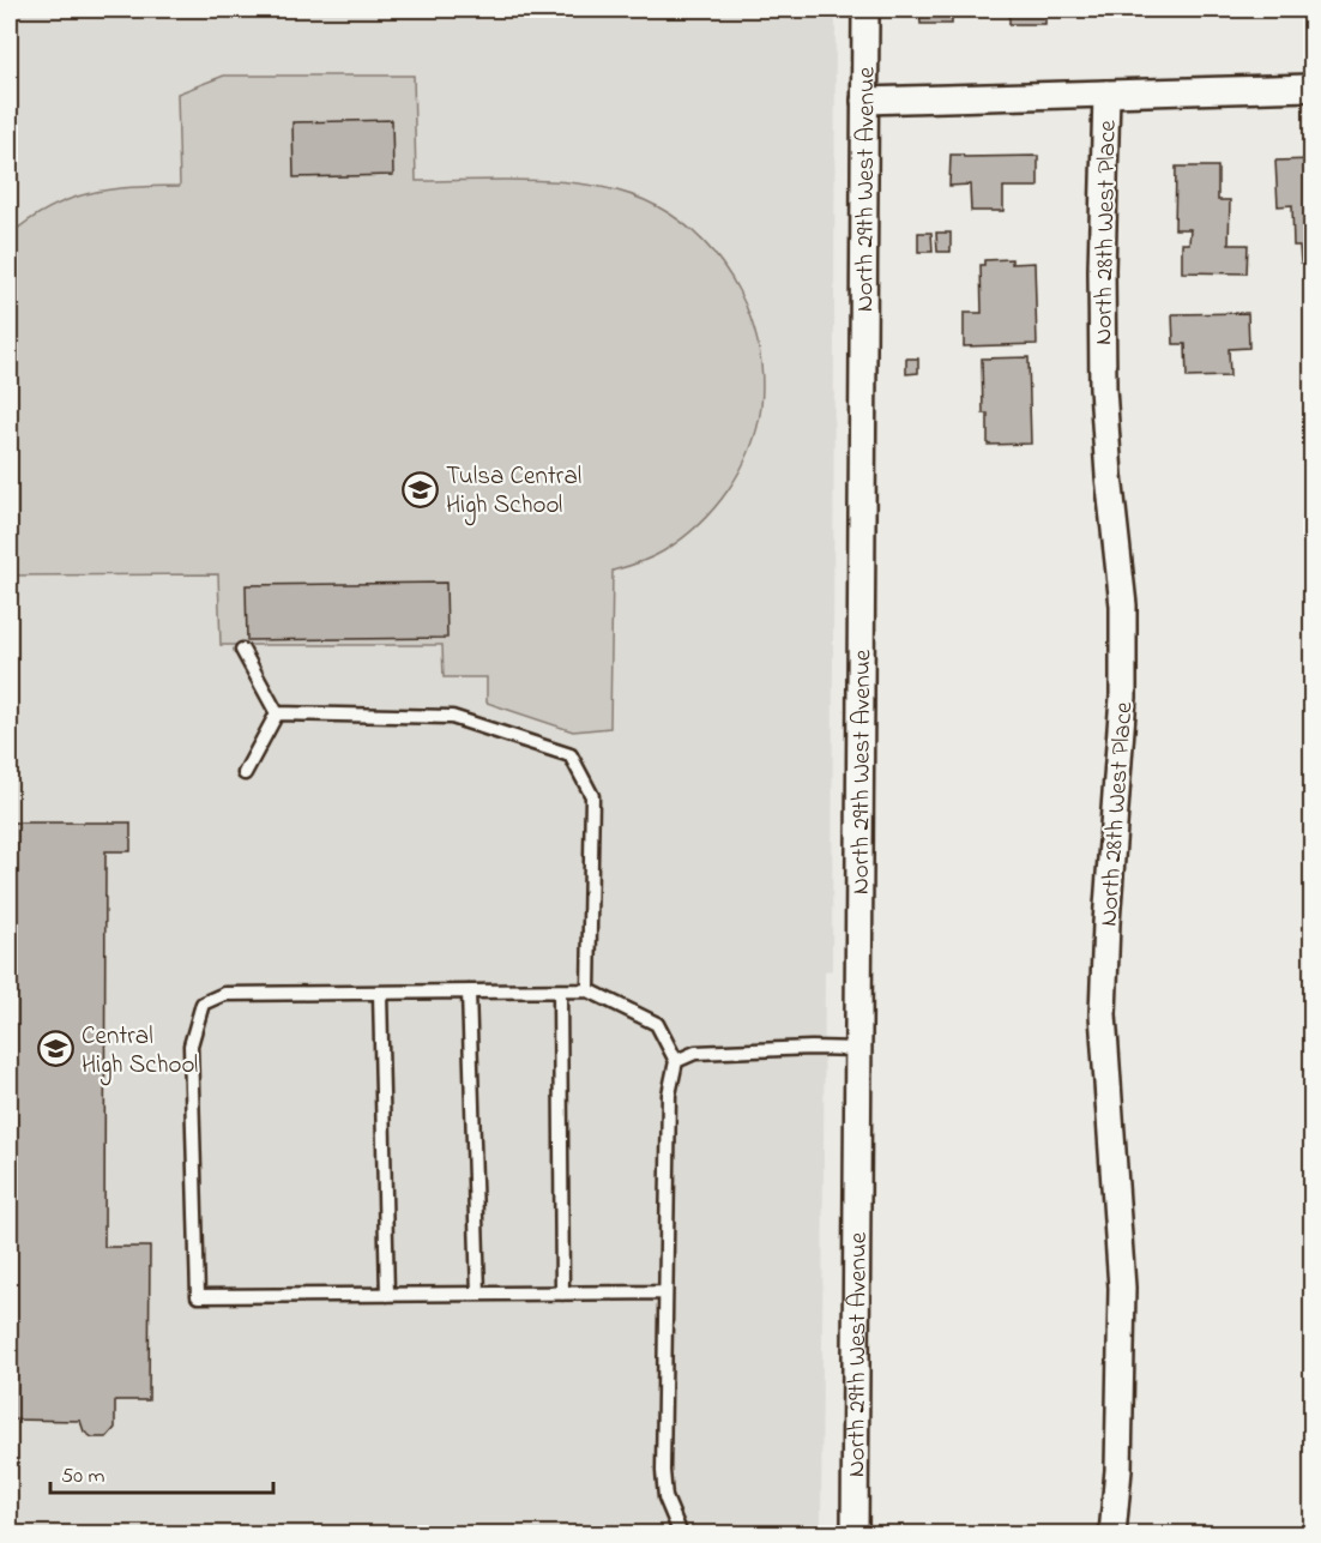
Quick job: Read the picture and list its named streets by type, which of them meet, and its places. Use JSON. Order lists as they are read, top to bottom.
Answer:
{
  "streets": {
    "street": ["North 29th West Avenue", "North 28th West Place"]
  },
  "places": {
    "school or university": ["Tulsa Central High School", "Central High School"]
  },
  "scale_bar": "50 m"
}
